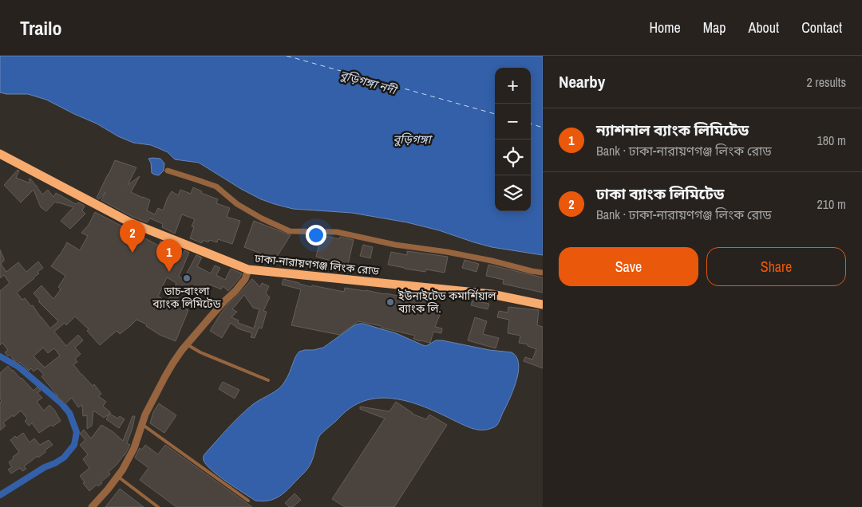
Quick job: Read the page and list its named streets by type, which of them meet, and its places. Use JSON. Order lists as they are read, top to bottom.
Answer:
{
  "streets": {
    "highway": ["ঢাকা-নারায়ণগঞ্জ লিংক রোড"]
  },
  "water": ["বুড়িগঙ্গা নদী", "বুড়িগঙ্গা"],
  "places": ["ডাচ-বাংলা ব্যাংক লিমিটেড", "ইউনাইটেড কমার্শিয়াল ব্যাংক লি."],
  "page": {
    "header": "Trailo",
    "nav": [
      "Home",
      "Map",
      "About",
      "Contact"
    ],
    "heading": ["Nearby", "2 results"],
    "map_buttons": ["+", "−"],
    "list": [
      {
        "mark": "1",
        "name": "ন্যাশনাল ব্যাংক লিমিটেড",
        "note": "Bank · ঢাকা-নারায়ণগঞ্জ লিংক রোড",
        "value": "180 m"
      },
      {
        "mark": "2",
        "name": "ঢাকা ব্যাংক লিমিটেড",
        "note": "Bank · ঢাকা-নারায়ণগঞ্জ লিংক রোড",
        "value": "210 m"
      }
    ],
    "pins": ["2", "1"],
    "buttons": ["Save", "Share"]
  }
}
